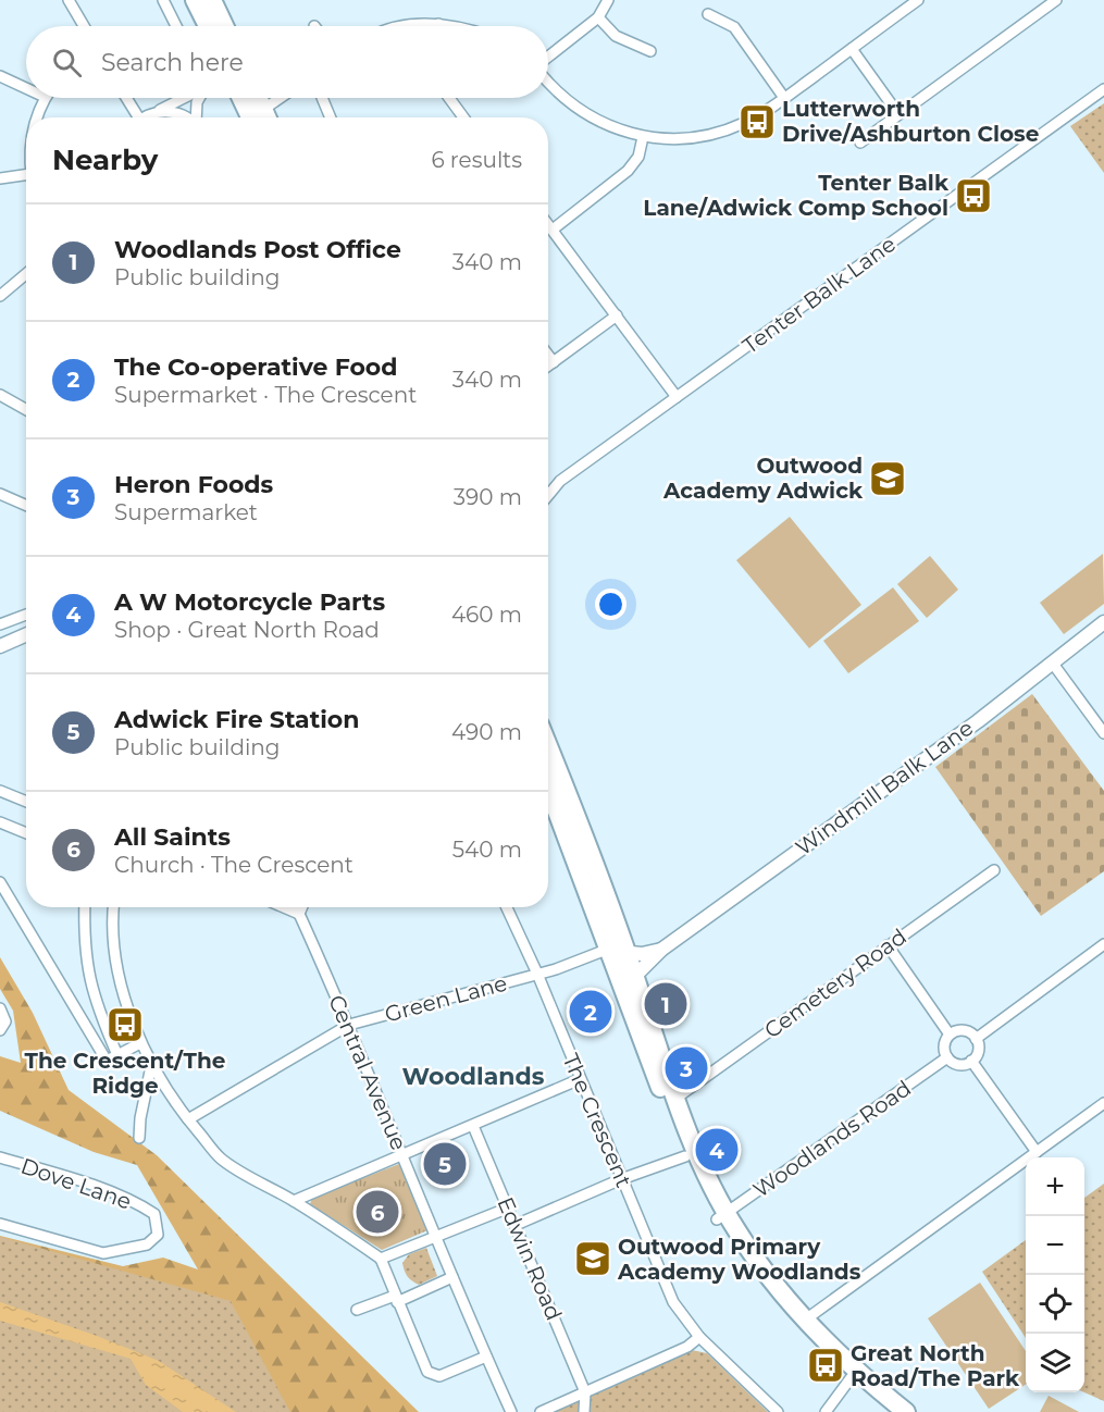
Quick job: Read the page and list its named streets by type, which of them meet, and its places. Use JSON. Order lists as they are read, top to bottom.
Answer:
{
  "streets": {
    "street": [
      "Tenter Balk Lane",
      "Windmill Balk Lane",
      "Cemetery Road",
      "Green Lane",
      "Central Avenue",
      "The Crescent",
      "Woodlands Road",
      "Dove Lane",
      "Edwin Road"
    ]
  },
  "crossings": [
    ["Green Lane", "Central Avenue"],
    ["Green Lane", "The Crescent"]
  ],
  "districts": ["Woodlands"],
  "places": {
    "bus stop": [
      "Lutterworth Drive/Ashburton Close",
      "Tenter Balk Lane/Adwick Comp School",
      "The Crescent/The Ridge",
      "Great North Road/The Park"
    ],
    "school or university": ["Outwood Academy Adwick", "Outwood Primary Academy Woodlands"]
  },
  "page": {
    "search": "Search here",
    "heading": ["Nearby", "6 results"],
    "list": [
      {
        "mark": "1",
        "name": "Woodlands Post Office",
        "note": "Public building",
        "value": "340 m"
      },
      {
        "mark": "2",
        "name": "The Co-operative Food",
        "note": "Supermarket · The Crescent",
        "value": "340 m"
      },
      {
        "mark": "3",
        "name": "Heron Foods",
        "note": "Supermarket",
        "value": "390 m"
      },
      {
        "mark": "4",
        "name": "A W Motorcycle Parts",
        "note": "Shop · Great North Road",
        "value": "460 m"
      },
      {
        "mark": "5",
        "name": "Adwick Fire Station",
        "note": "Public building",
        "value": "490 m"
      },
      {
        "mark": "6",
        "name": "All Saints",
        "note": "Church · The Crescent",
        "value": "540 m"
      }
    ],
    "pins": [
      "1",
      "2",
      "3",
      "4",
      "5",
      "6"
    ],
    "map_buttons": ["+", "−"]
  }
}
